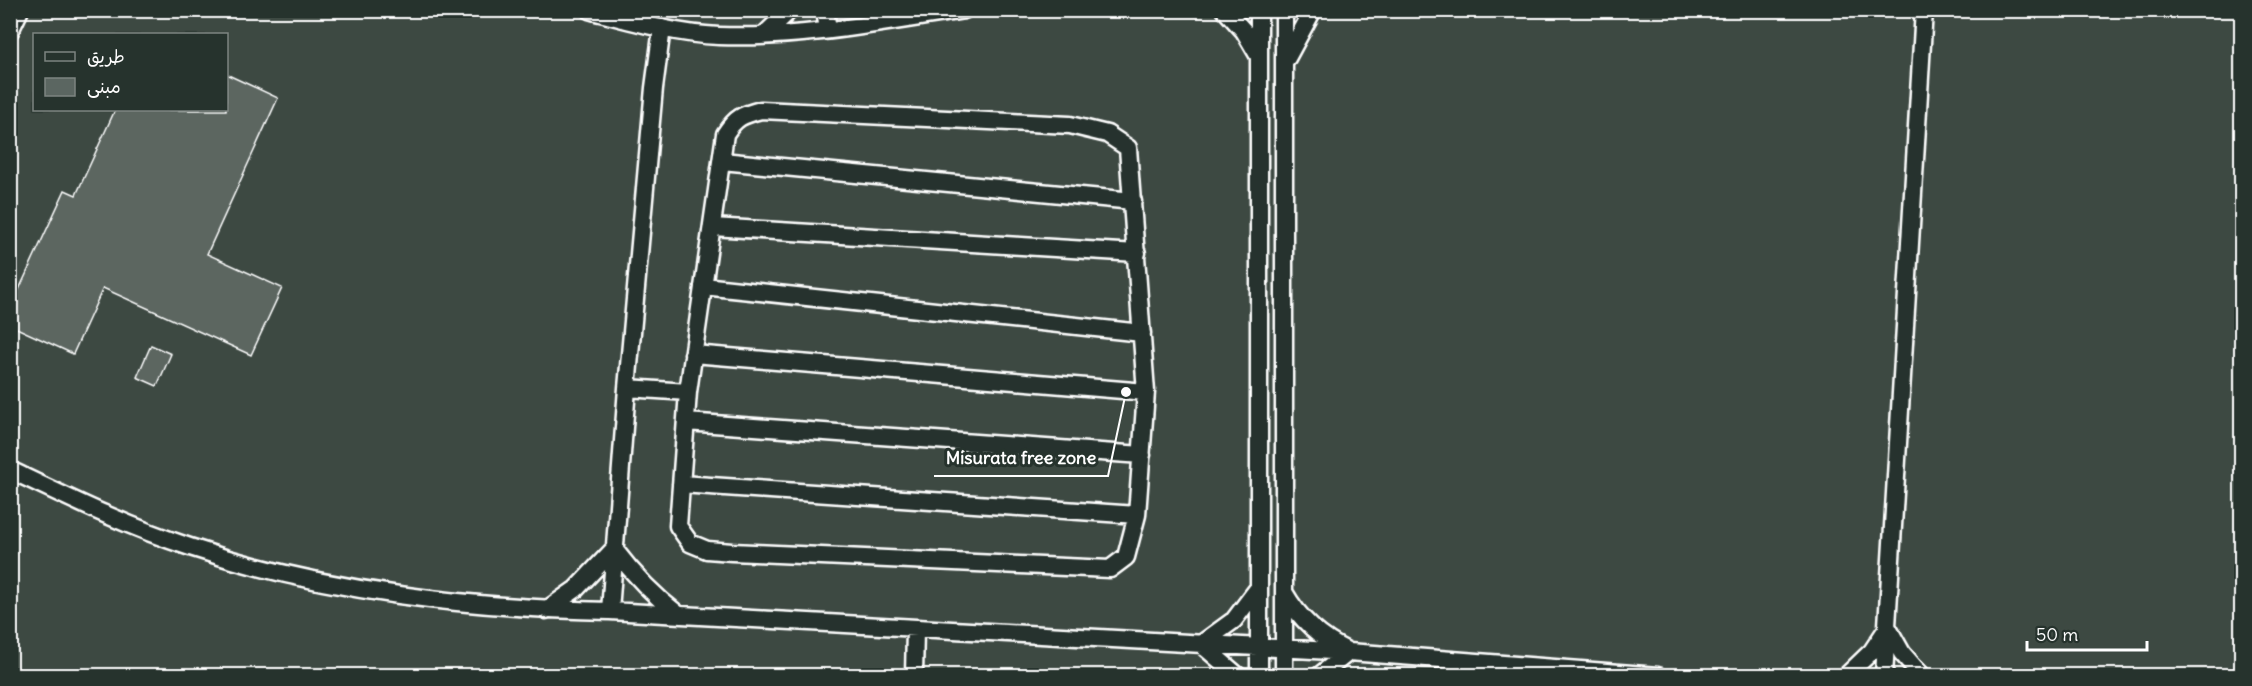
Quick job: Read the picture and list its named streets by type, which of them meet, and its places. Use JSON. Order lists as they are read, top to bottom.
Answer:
{
  "places": ["Misurata free zone"],
  "legend": ["طريق", "مبنى"],
  "scale_bar": "50 m"
}
